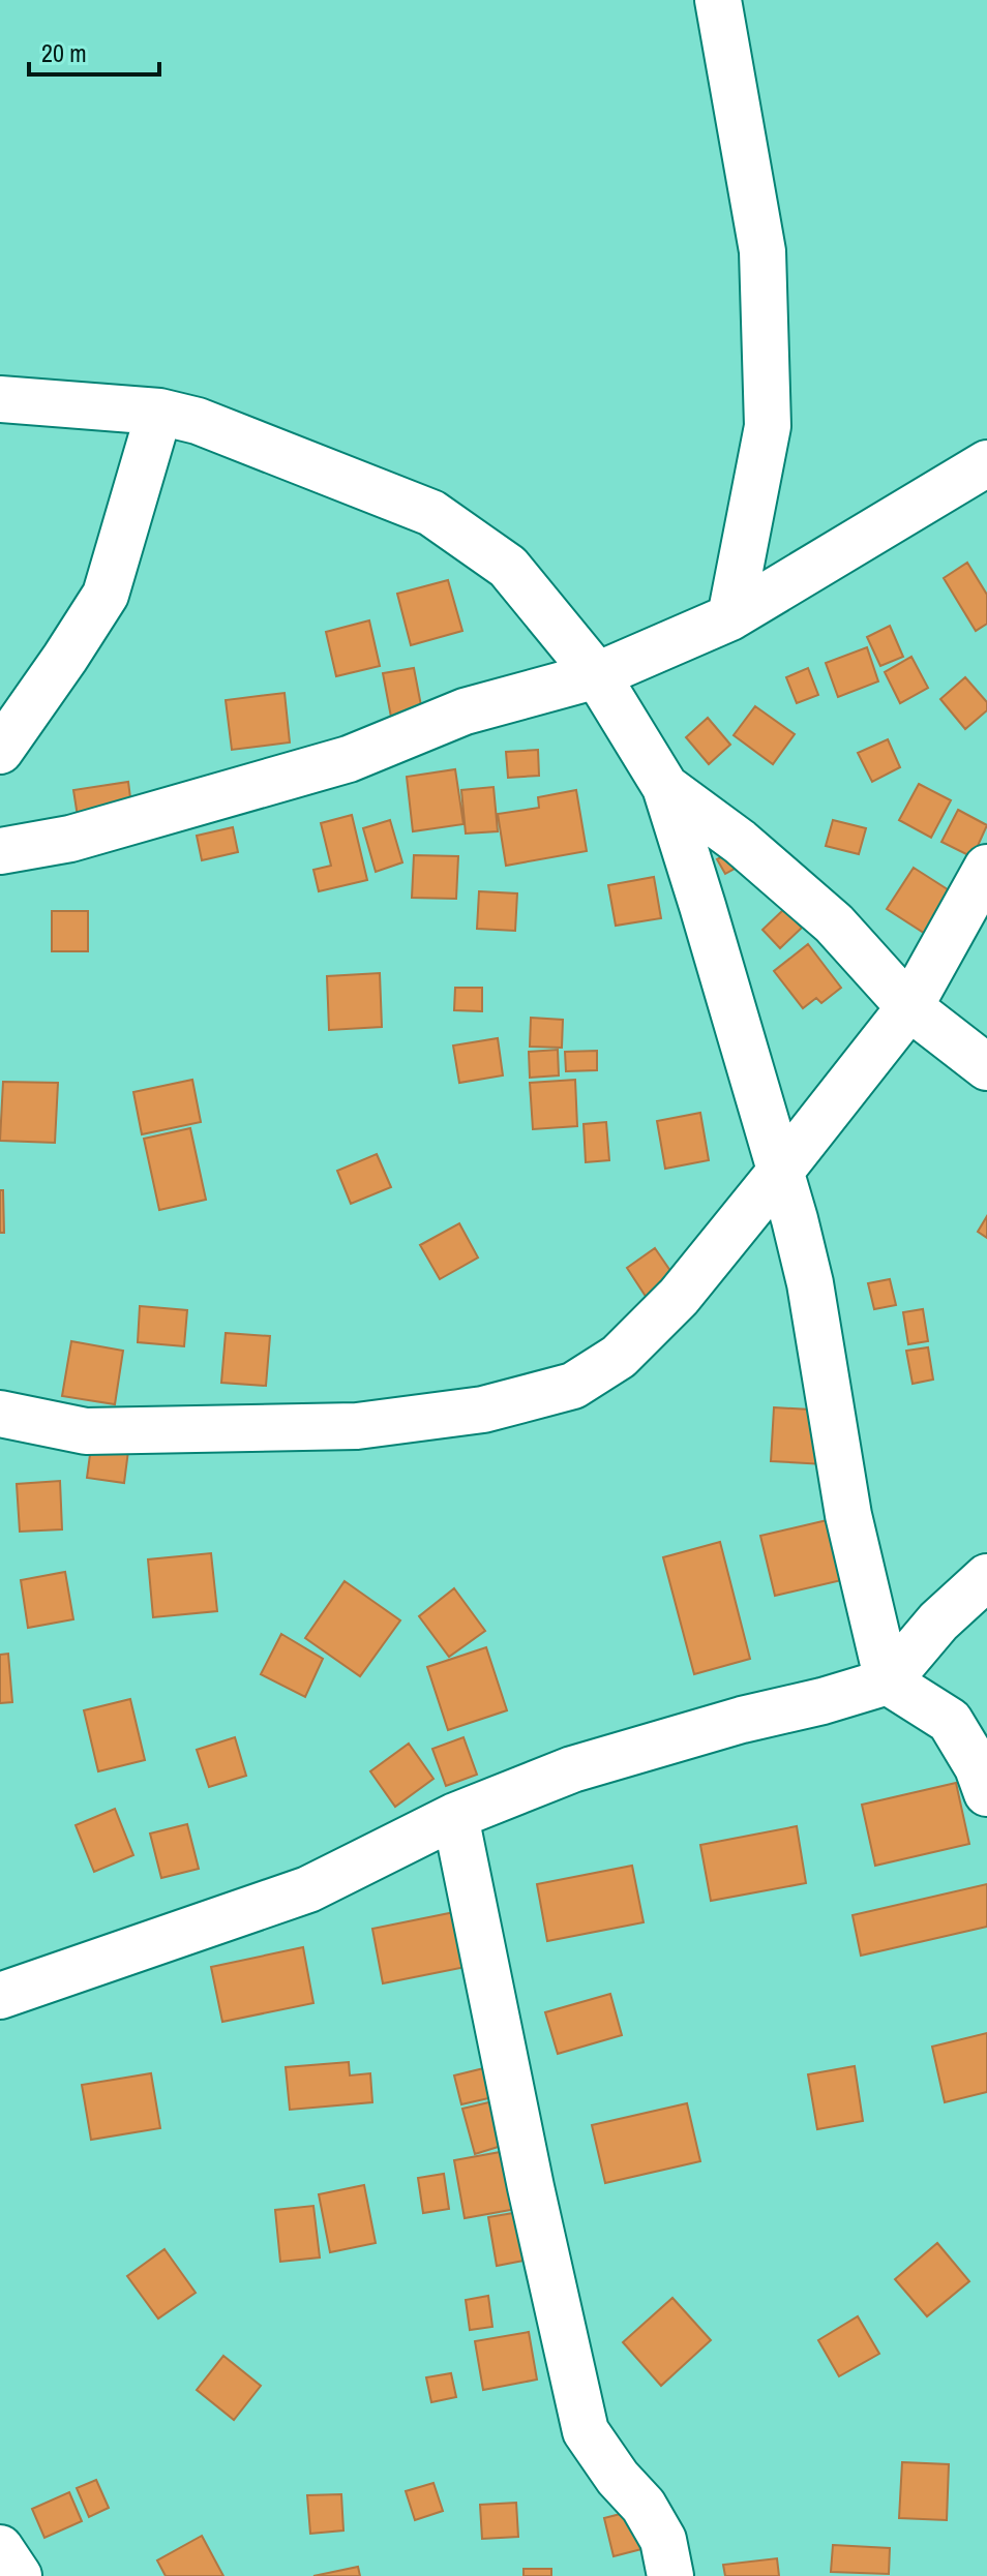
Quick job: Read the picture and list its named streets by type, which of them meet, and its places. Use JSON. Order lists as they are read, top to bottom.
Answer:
{
  "scale_bar": "20 m"
}
